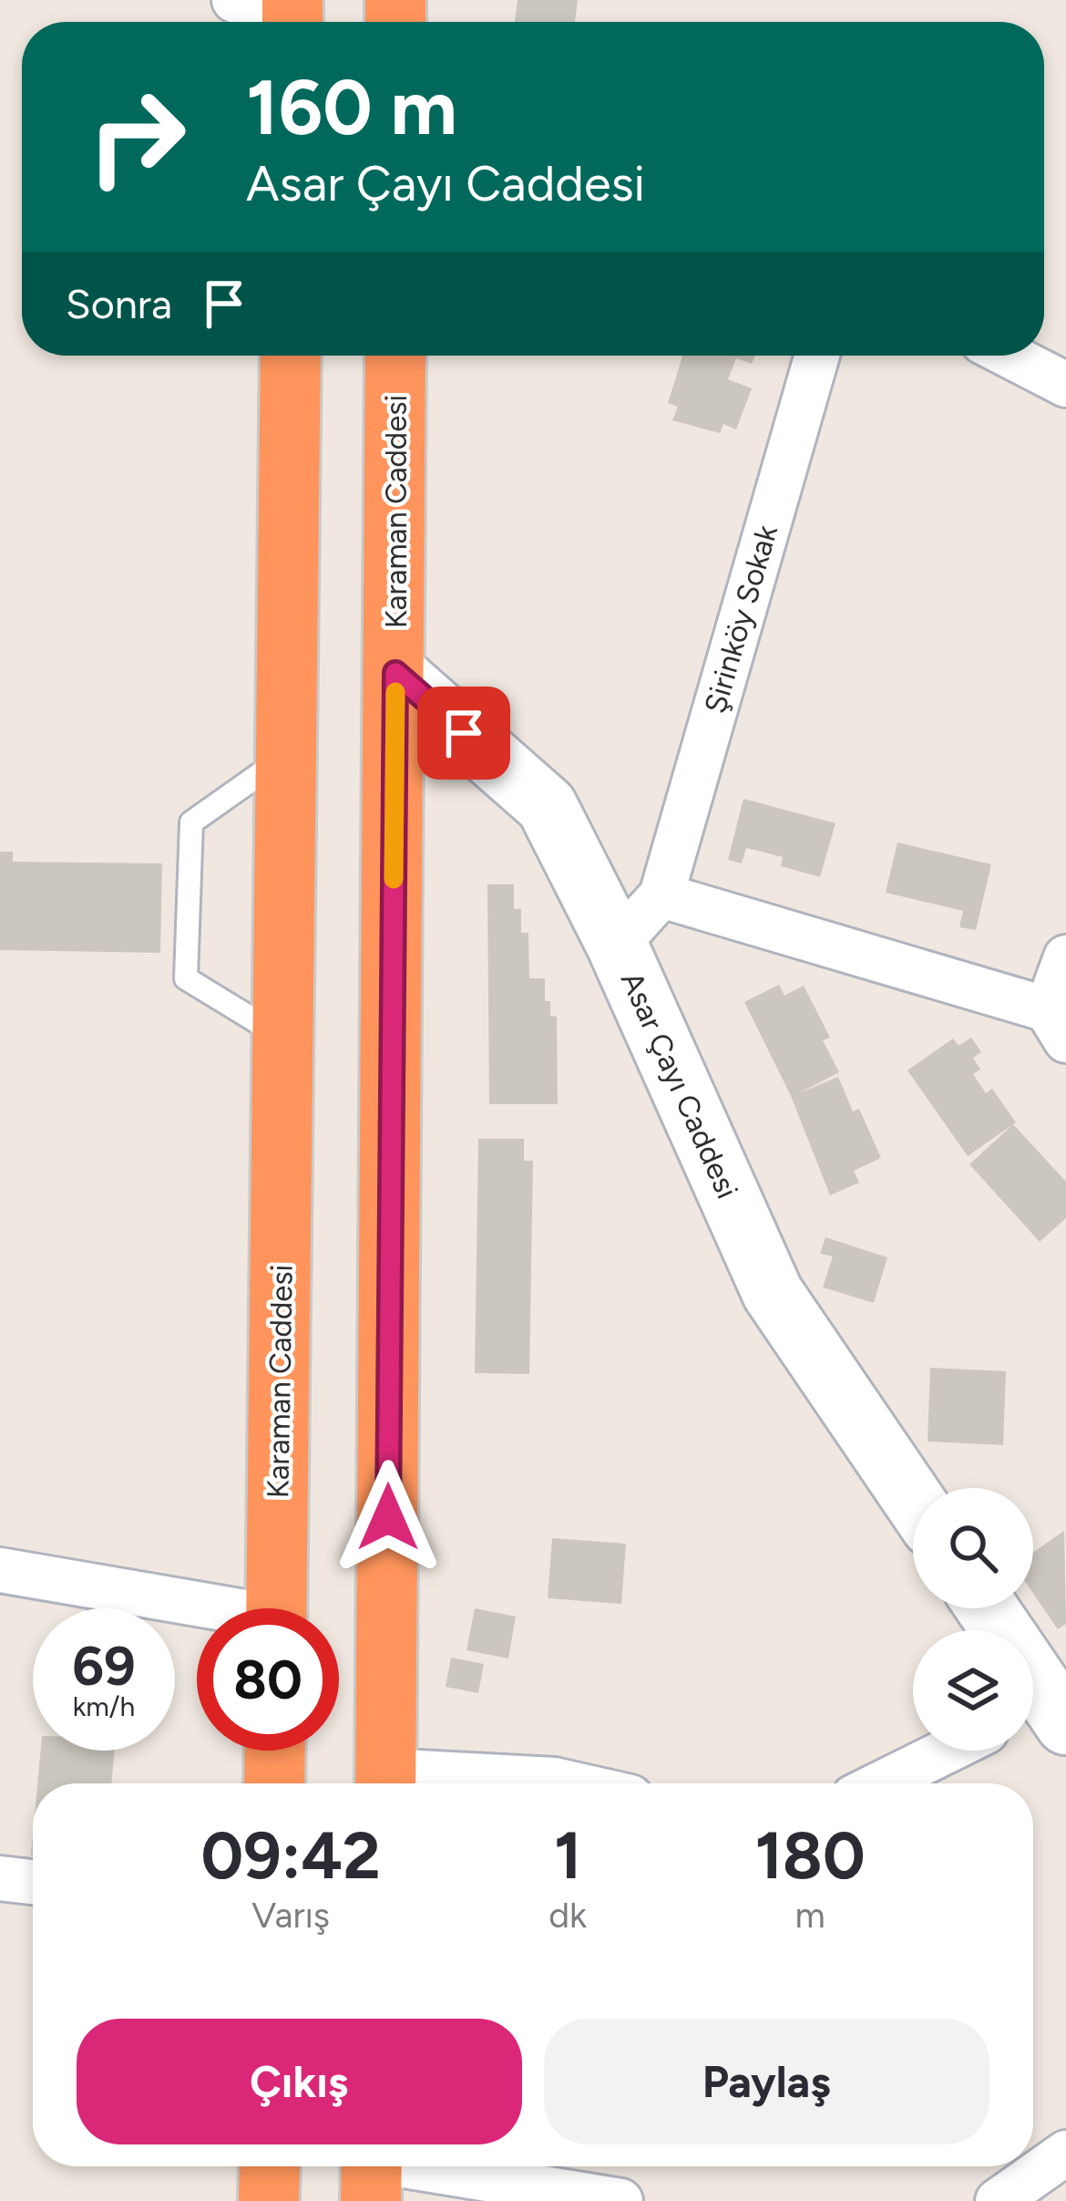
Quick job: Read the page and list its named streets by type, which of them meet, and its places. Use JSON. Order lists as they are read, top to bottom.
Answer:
{
  "streets": {
    "highway": ["Karaman Caddesi"],
    "street": ["Şirinköy Sokak", "Asar Çayı Caddesi"]
  },
  "crossings": [
    ["Karaman Caddesi", "Asar Çayı Caddesi"]
  ],
  "page": {
    "turn": ["160 m", "Asar Çayı Caddesi"],
    "then": "Sonra",
    "speed": "69 km/h",
    "limit": "80",
    "eta": [
      "09:42",
      "Varış",
      "1",
      "dk",
      "180",
      "m"
    ],
    "buttons": ["Çıkış", "Paylaş"]
  }
}
